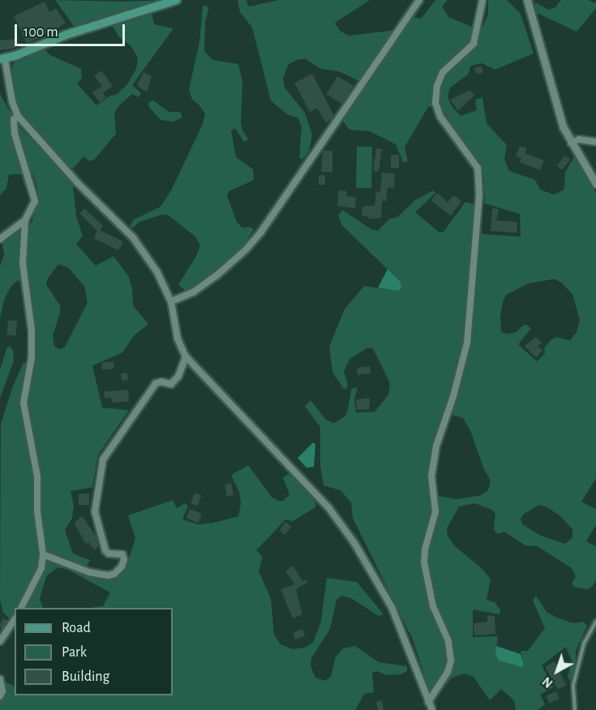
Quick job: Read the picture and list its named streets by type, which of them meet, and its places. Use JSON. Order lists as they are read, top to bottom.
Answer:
{
  "legend": ["Road", "Park", "Building"],
  "scale_bar": "100 m",
  "north": "bottom left"
}
